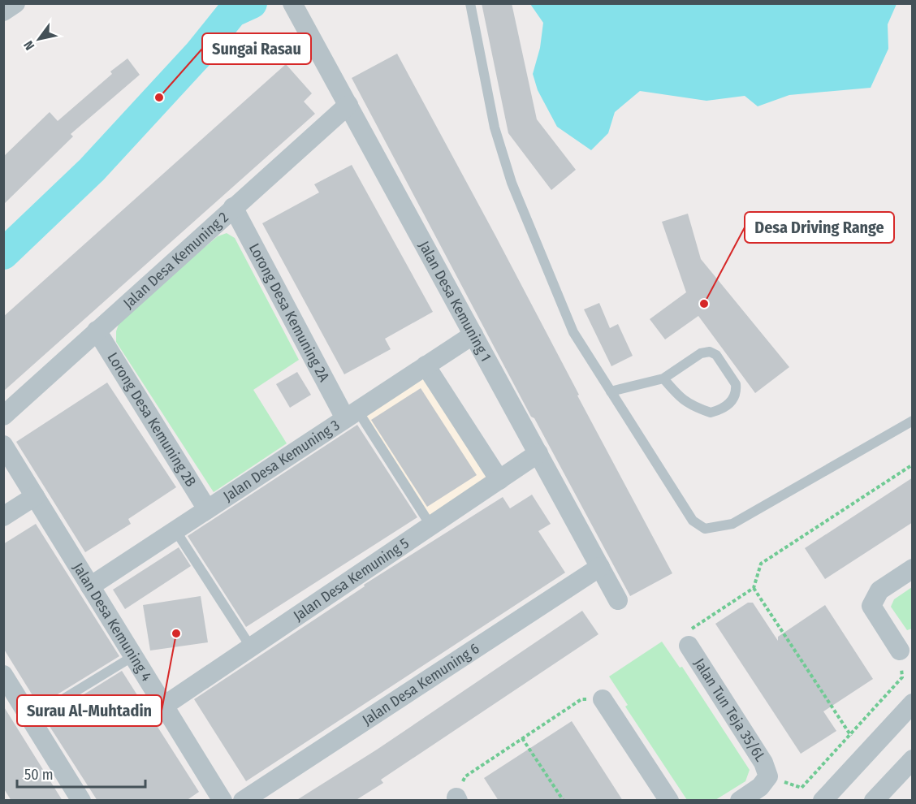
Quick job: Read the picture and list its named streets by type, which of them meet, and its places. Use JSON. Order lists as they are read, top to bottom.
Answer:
{
  "streets": {
    "street": [
      "Jalan Desa Kemuning 2",
      "Jalan Desa Kemuning 1",
      "Lorong Desa Kemuning 2A",
      "Lorong Desa Kemuning 2B",
      "Jalan Desa Kemuning 3",
      "Jalan Desa Kemuning 5",
      "Jalan Desa Kemuning 4",
      "Jalan Desa Kemuning 6",
      "Jalan Tun Teja 35/6L"
    ]
  },
  "crossings": [
    ["Jalan Desa Kemuning 2", "Jalan Desa Kemuning 1"],
    ["Jalan Desa Kemuning 2", "Lorong Desa Kemuning 2A"],
    ["Jalan Desa Kemuning 2", "Lorong Desa Kemuning 2B"],
    ["Jalan Desa Kemuning 1", "Jalan Desa Kemuning 3"],
    ["Jalan Desa Kemuning 1", "Jalan Desa Kemuning 5"],
    ["Jalan Desa Kemuning 1", "Jalan Desa Kemuning 6"],
    ["Lorong Desa Kemuning 2A", "Jalan Desa Kemuning 3"],
    ["Lorong Desa Kemuning 2B", "Jalan Desa Kemuning 3"],
    ["Jalan Desa Kemuning 3", "Jalan Desa Kemuning 4"],
    ["Jalan Desa Kemuning 5", "Jalan Desa Kemuning 4"]
  ],
  "places": ["Sungai Rasau", "Desa Driving Range", "Surau Al-Muhtadin"],
  "scale_bar": "50 m",
  "north": "bottom left"
}
